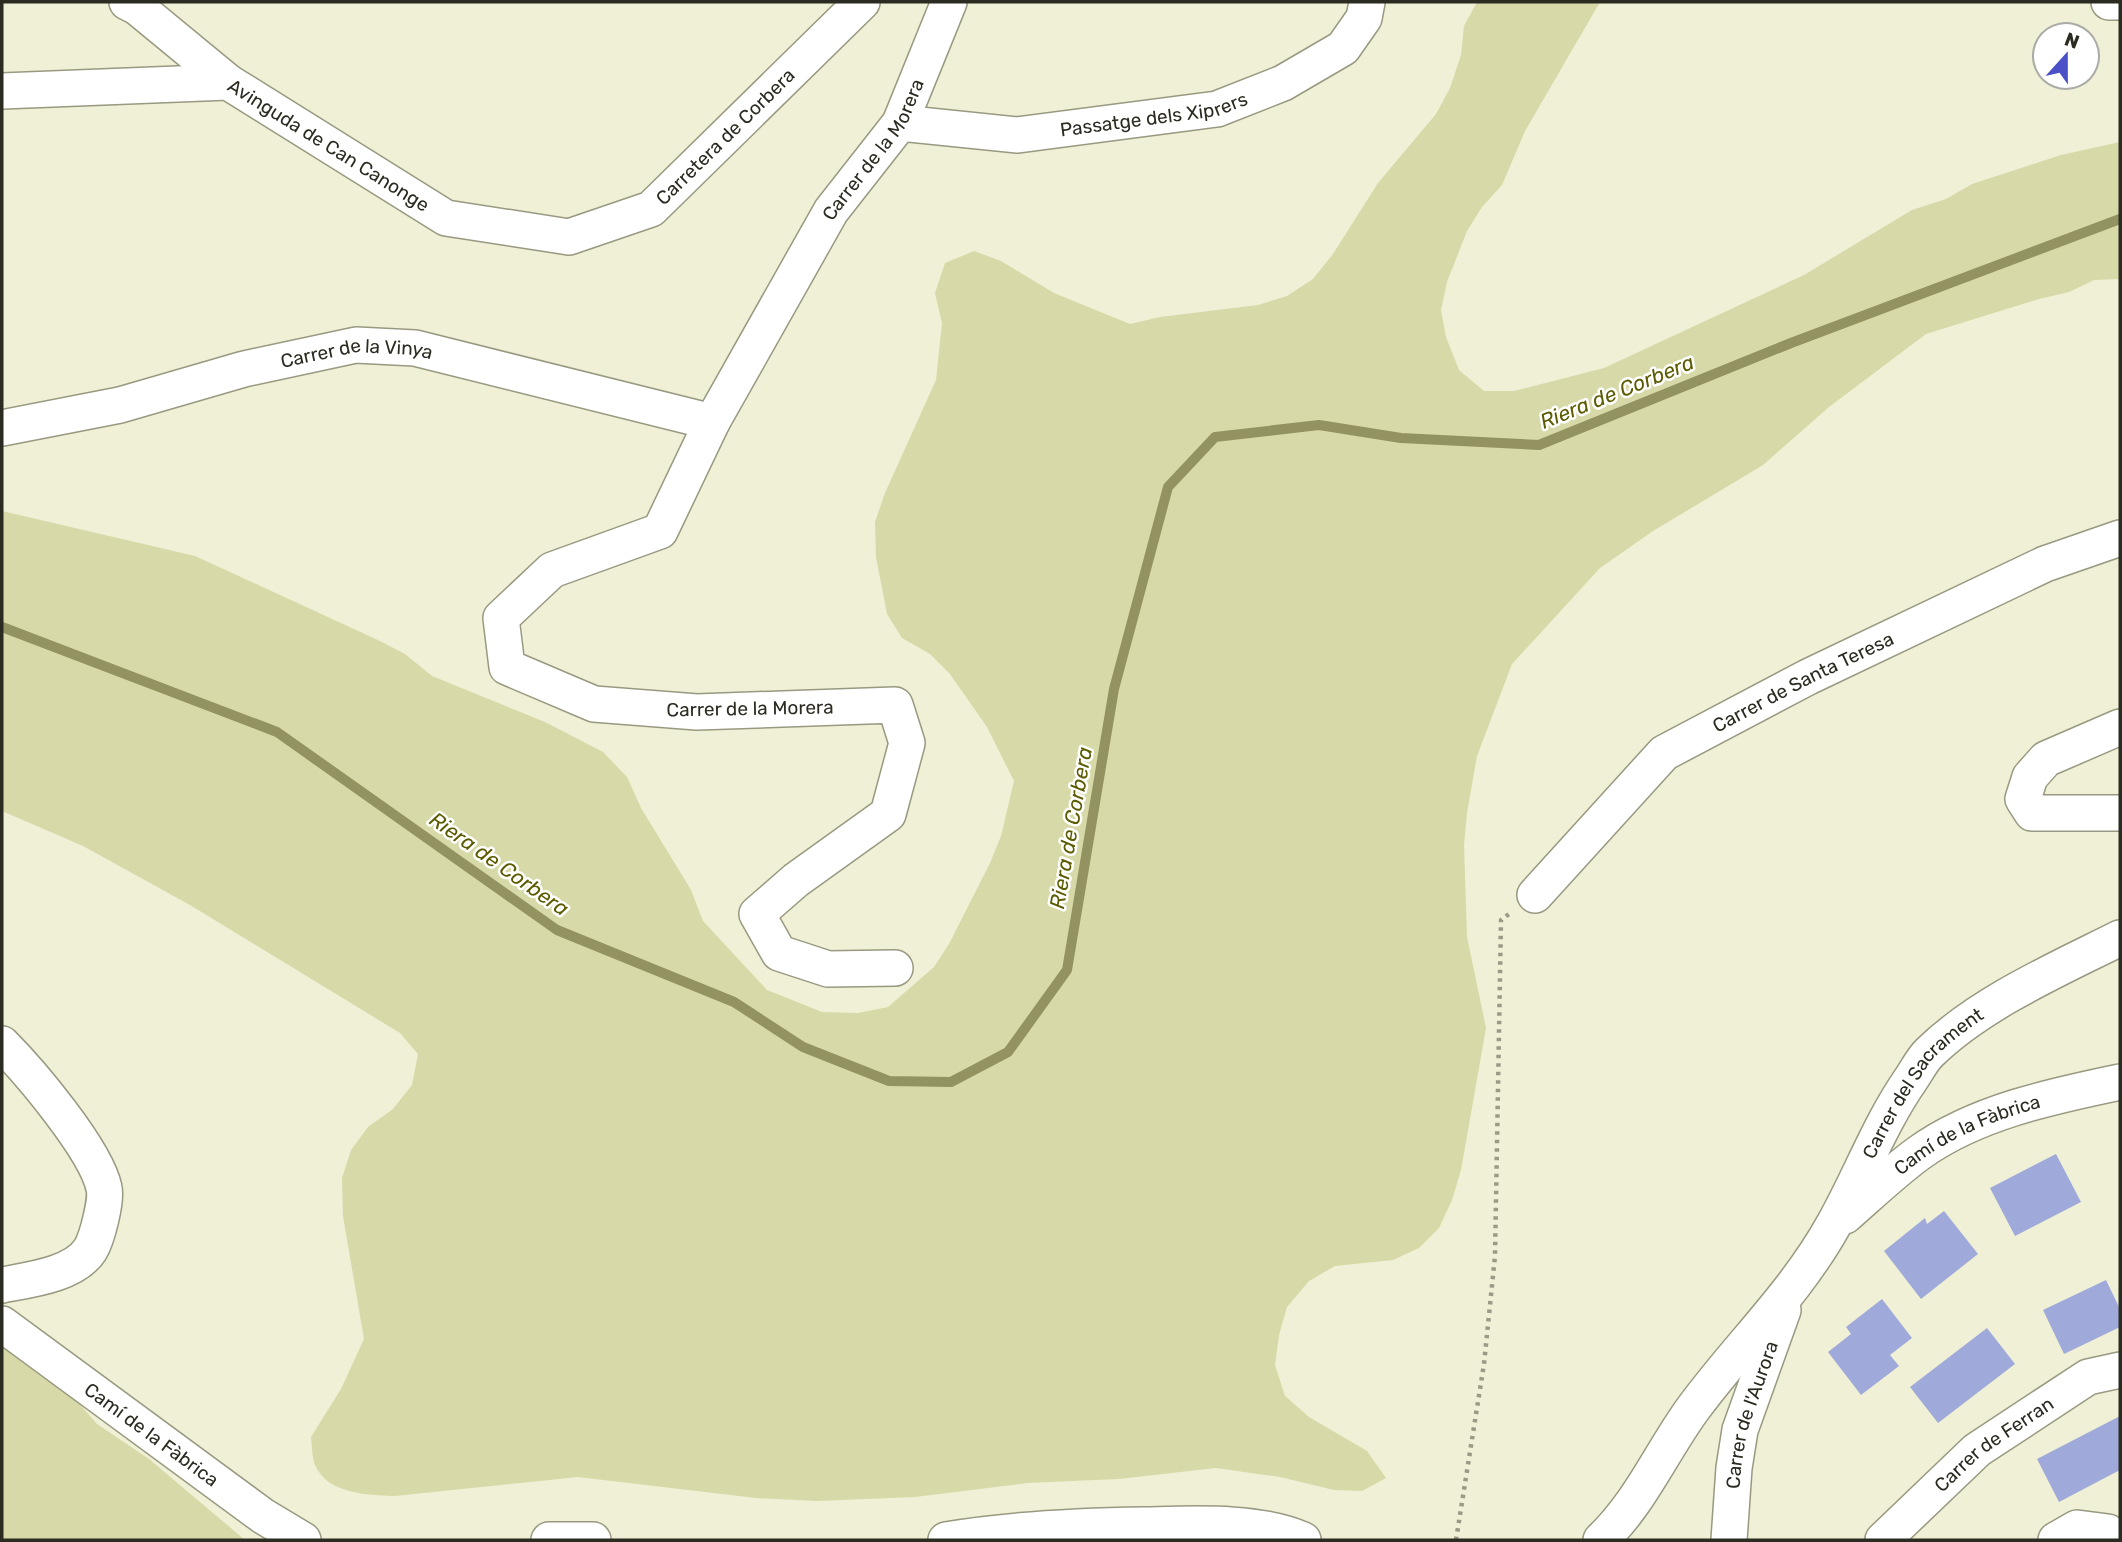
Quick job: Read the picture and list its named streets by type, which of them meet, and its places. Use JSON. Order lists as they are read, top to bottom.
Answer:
{
  "streets": {
    "street": [
      "Passatge dels Xiprers",
      "Carretera de Corbera",
      "Avinguda de Can Canonge",
      "Carrer de la Morera",
      "Carrer de la Vinya",
      "Carrer de Santa Teresa",
      "Carrer del Sacrament",
      "Camí de la Fàbrica",
      "Carrer de l'Aurora",
      "Carrer de Ferran"
    ]
  },
  "crossings": [
    ["Passatge dels Xiprers", "Carrer de la Morera"],
    ["Carretera de Corbera", "Avinguda de Can Canonge"],
    ["Carrer de la Morera", "Carrer de la Vinya"],
    ["Carrer del Sacrament", "Camí de la Fàbrica"],
    ["Carrer del Sacrament", "Carrer de l'Aurora"]
  ],
  "water": ["Riera de Corbera"],
  "north": "top"
}
